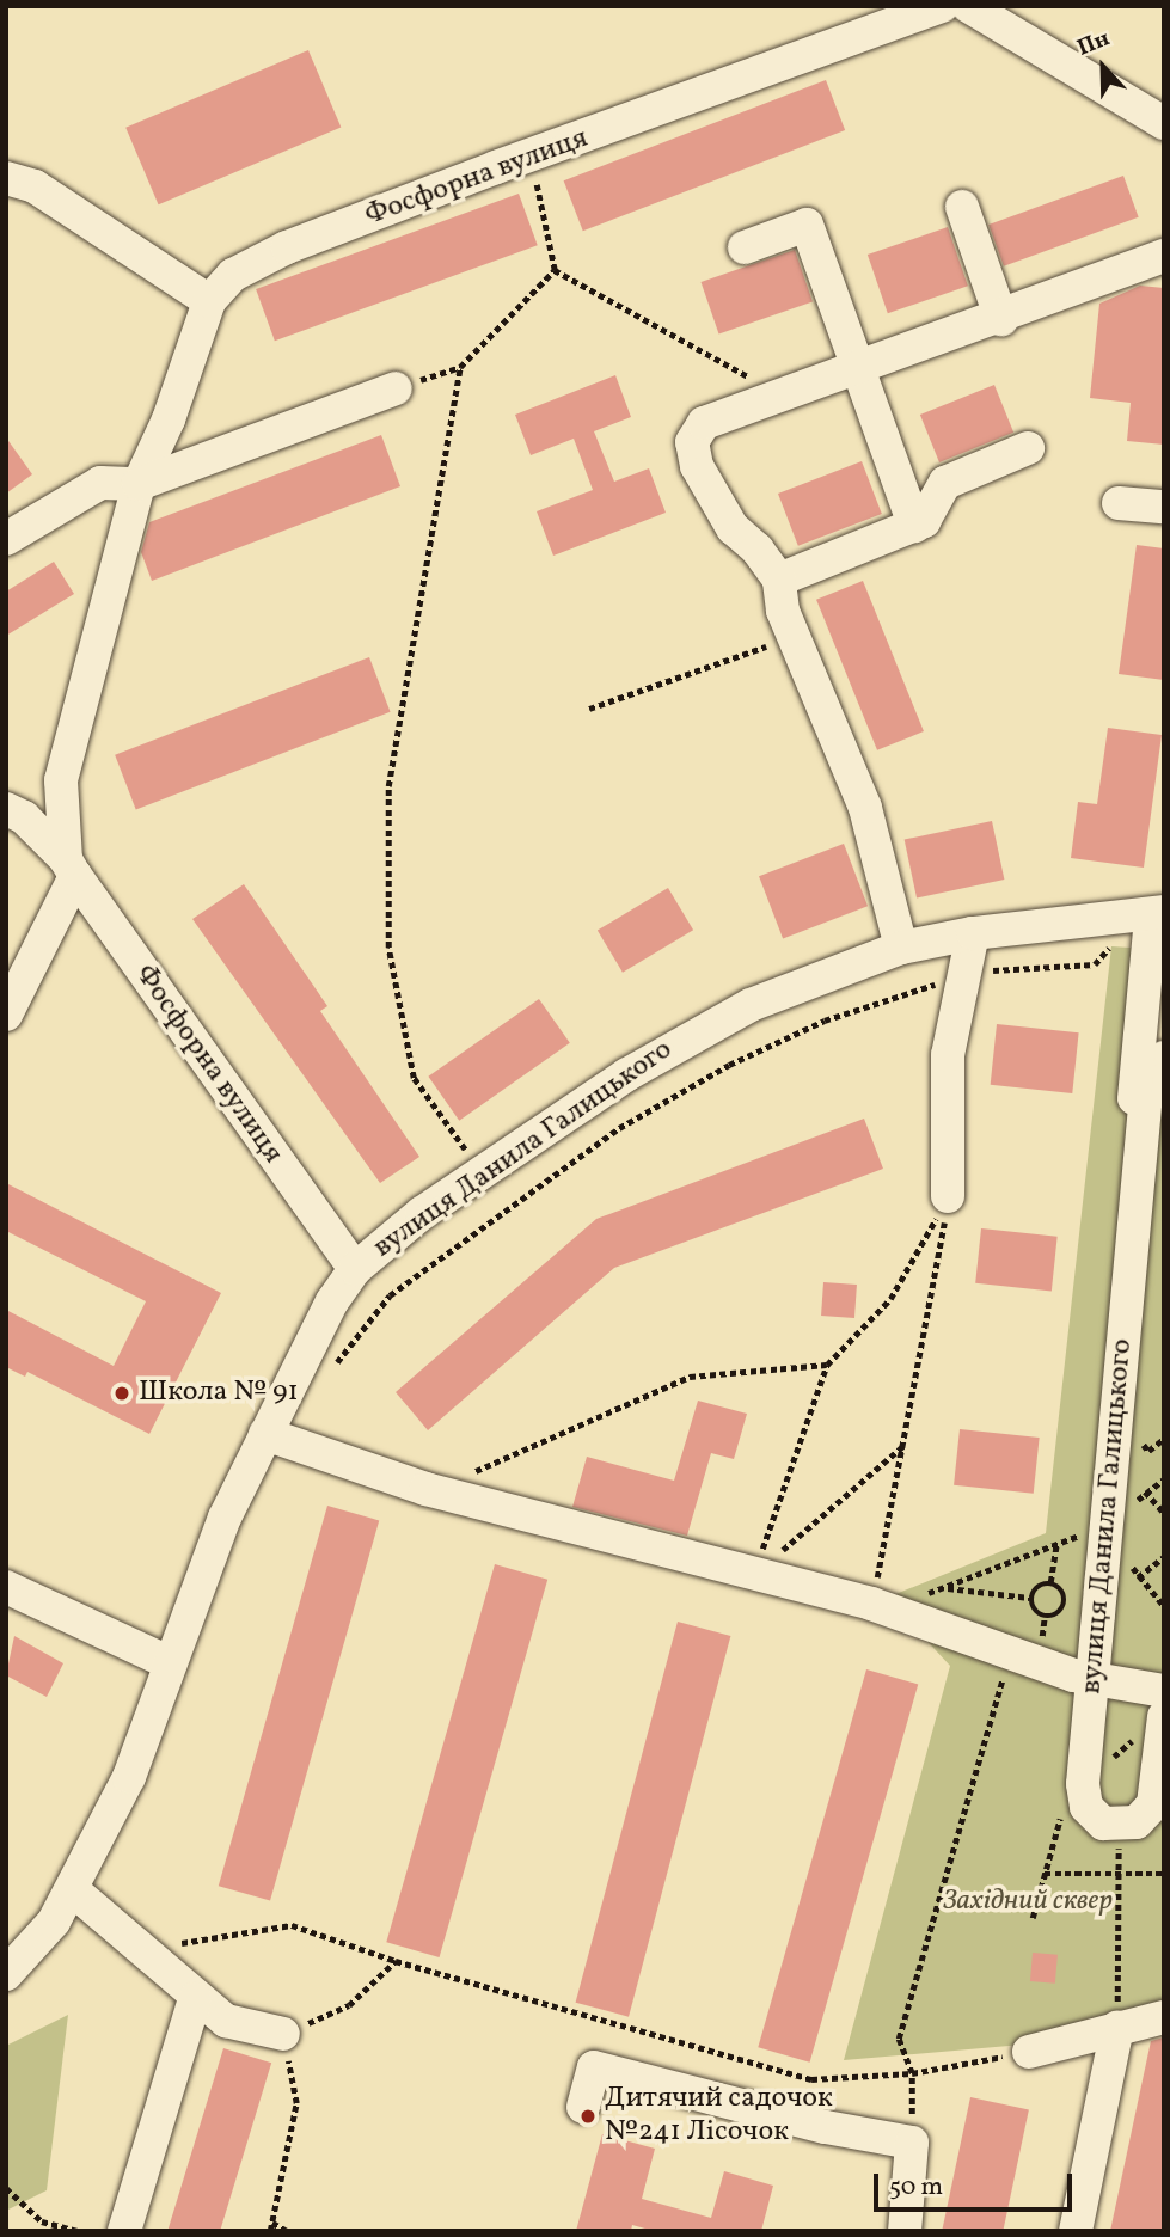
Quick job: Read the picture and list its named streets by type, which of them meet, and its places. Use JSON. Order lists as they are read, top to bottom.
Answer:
{
  "streets": {
    "street": ["Фосфорна вулиця", "вулиця Данила Галицького"]
  },
  "crossings": [
    ["Фосфорна вулиця", "вулиця Данила Галицького"]
  ],
  "parks": ["Західний сквер"],
  "places": ["Школа № 91", "Дитячий садочок №241 Лісочок"],
  "scale_bar": "50 m",
  "north": "top"
}
